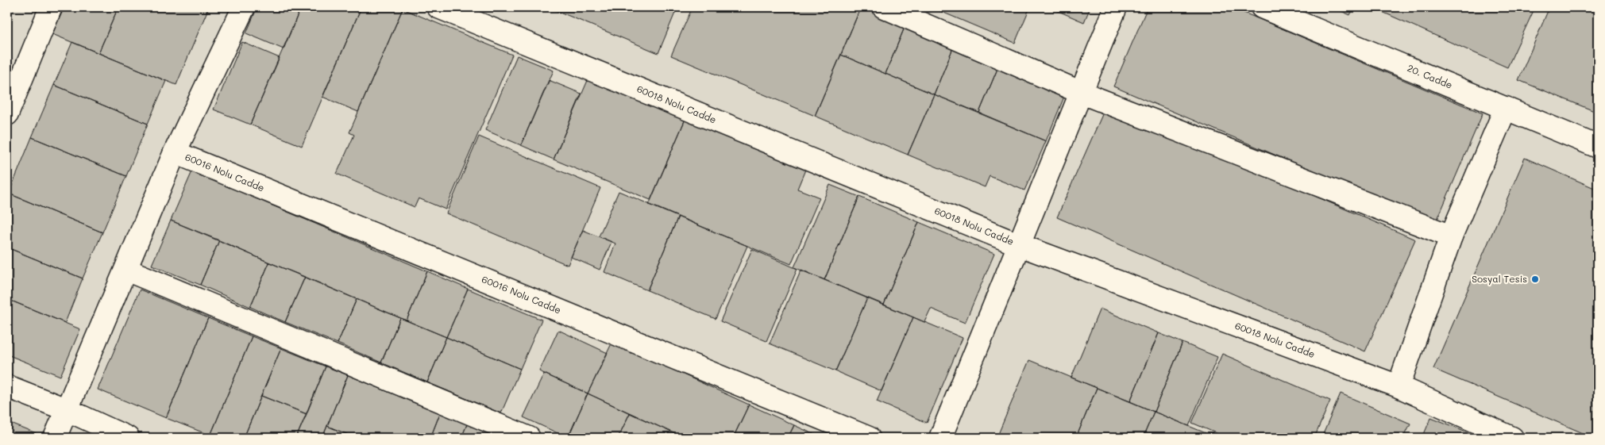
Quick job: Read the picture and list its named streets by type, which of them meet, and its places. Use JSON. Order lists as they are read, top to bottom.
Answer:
{
  "streets": {
    "street": ["20. Cadde", "60018 Nolu Cadde", "60016 Nolu Cadde"]
  },
  "places": ["Sosyal Tesis"]
}
